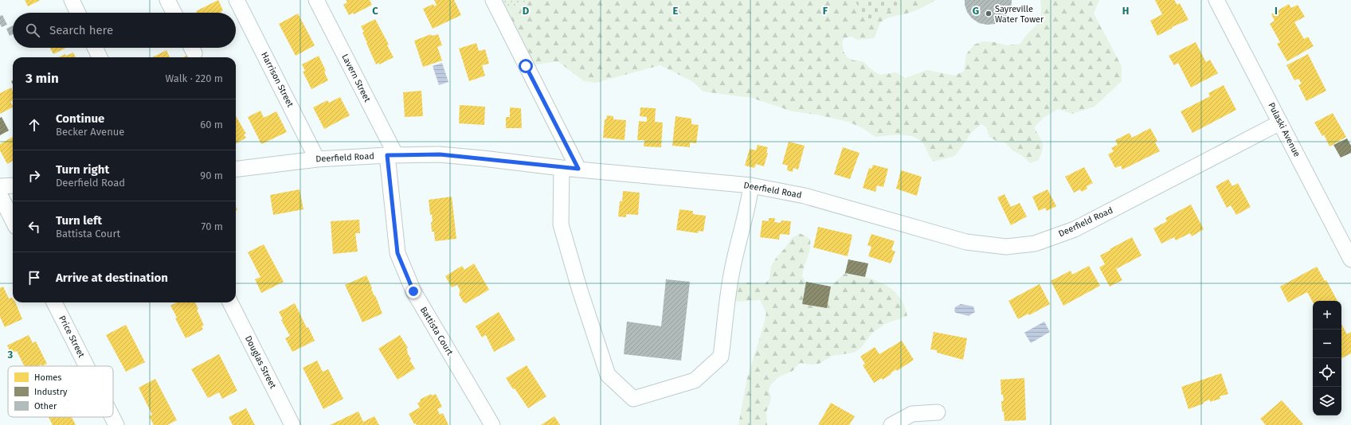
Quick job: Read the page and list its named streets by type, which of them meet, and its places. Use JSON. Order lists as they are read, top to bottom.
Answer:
{
  "streets": {
    "street": [
      "Lavern Street",
      "Harrison Street",
      "Pulaski Avenue",
      "Deerfield Road",
      "Battista Court",
      "Price Street",
      "Douglas Street"
    ]
  },
  "crossings": [
    ["Lavern Street", "Deerfield Road"],
    ["Lavern Street", "Battista Court"],
    ["Harrison Street", "Deerfield Road"],
    ["Pulaski Avenue", "Deerfield Road"],
    ["Deerfield Road", "Battista Court"]
  ],
  "places": ["Sayreville Water Tower"],
  "legend": ["Homes", "Industry", "Other"],
  "page": {
    "search": "Search here",
    "heading": ["3 min", "Walk · 220 m"],
    "list": [
      ["Continue", "Becker Avenue", "60 m"],
      ["Turn right", "Deerfield Road", "90 m"],
      ["Turn left", "Battista Court", "70 m"],
      "Arrive at destination"
    ],
    "map_buttons": ["+", "−"]
  },
  "grid": {
    "columns": [
      "C",
      "D",
      "E",
      "F",
      "G",
      "H",
      "I"
    ],
    "rows": ["3"]
  }
}
